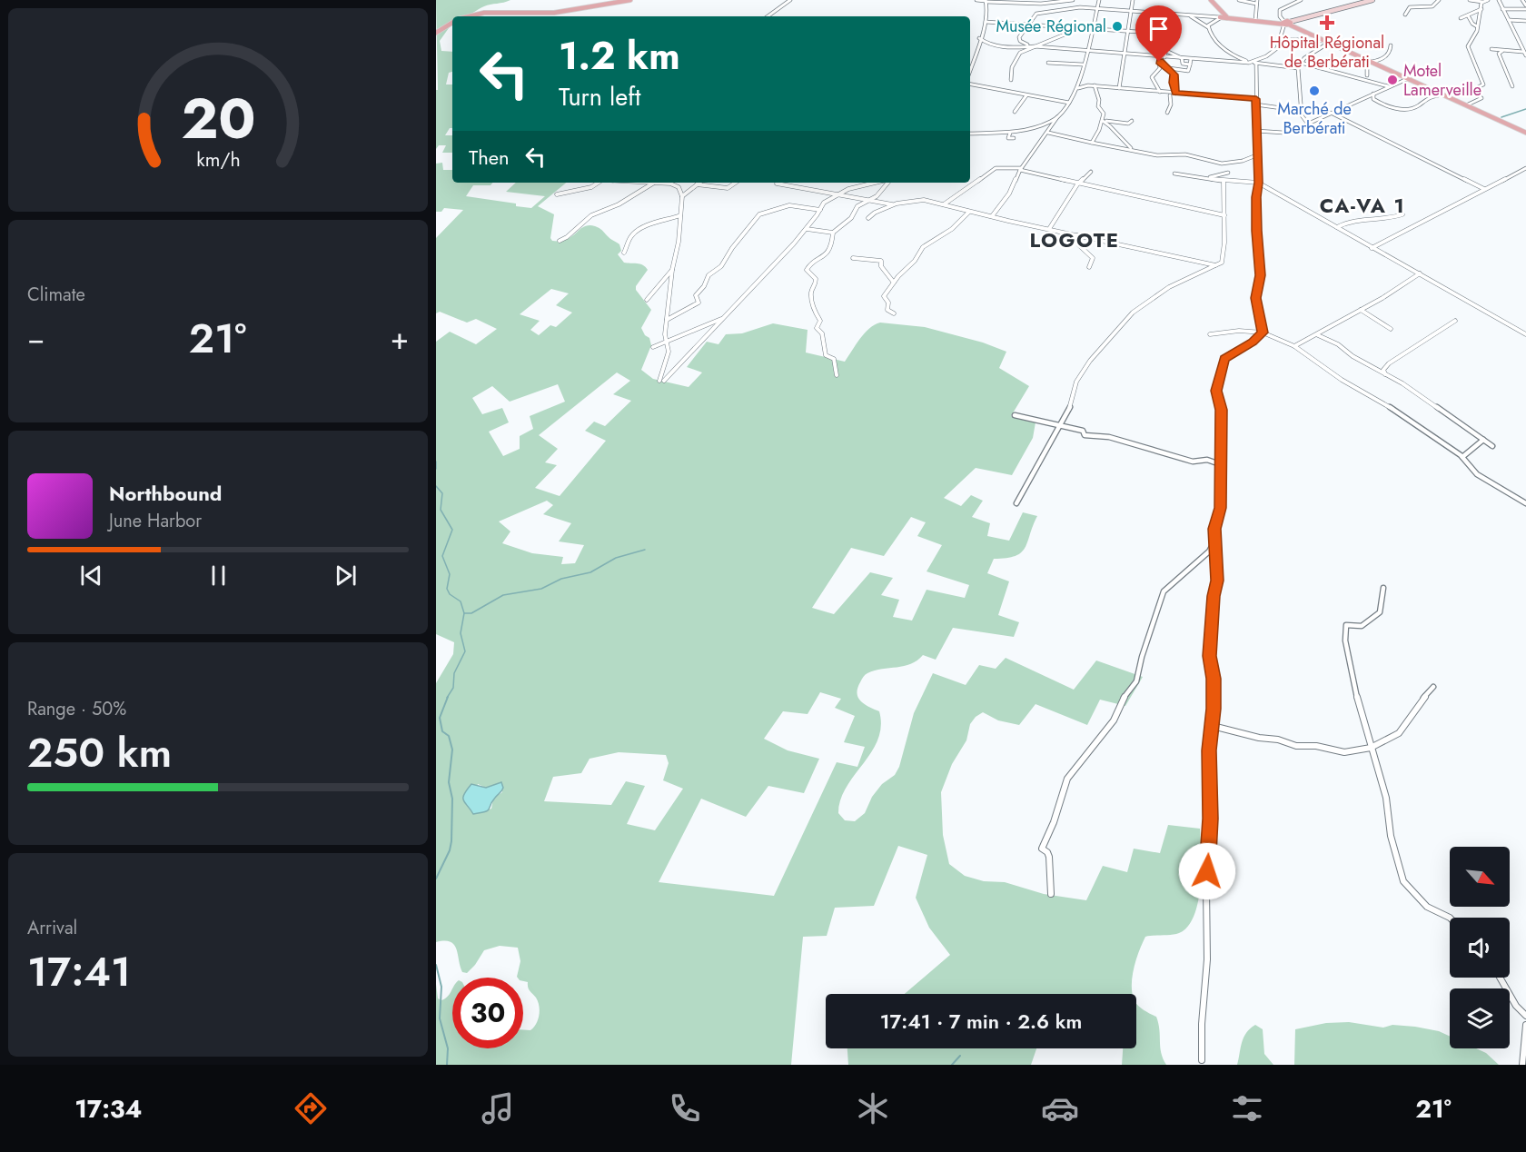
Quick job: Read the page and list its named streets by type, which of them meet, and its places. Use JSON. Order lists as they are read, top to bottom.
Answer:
{
  "districts": ["CA-VA 1", "LOGOTE"],
  "places": {
    "health": ["Hôpital Régional de Berbérati"],
    "other": ["Musée Régional", "Motel Lamerveille", "Marché de Berbérati"]
  },
  "north": "bottom right",
  "page": {
    "turn": ["1.2 km", "Turn left"],
    "then": "Then",
    "tile": [
      "Climate",
      ["Range · 50%", "250 km"],
      ["Arrival", "17:41"]
    ],
    "heat": ["−", "21°", "+"],
    "song": ["Northbound", "June Harbor"],
    "limit": "30",
    "trip": "17:41 · 7 min · 2.6 km",
    "tabs": ["17:34", "21°"],
    "gauge": ["20", "km/h"]
  }
}
